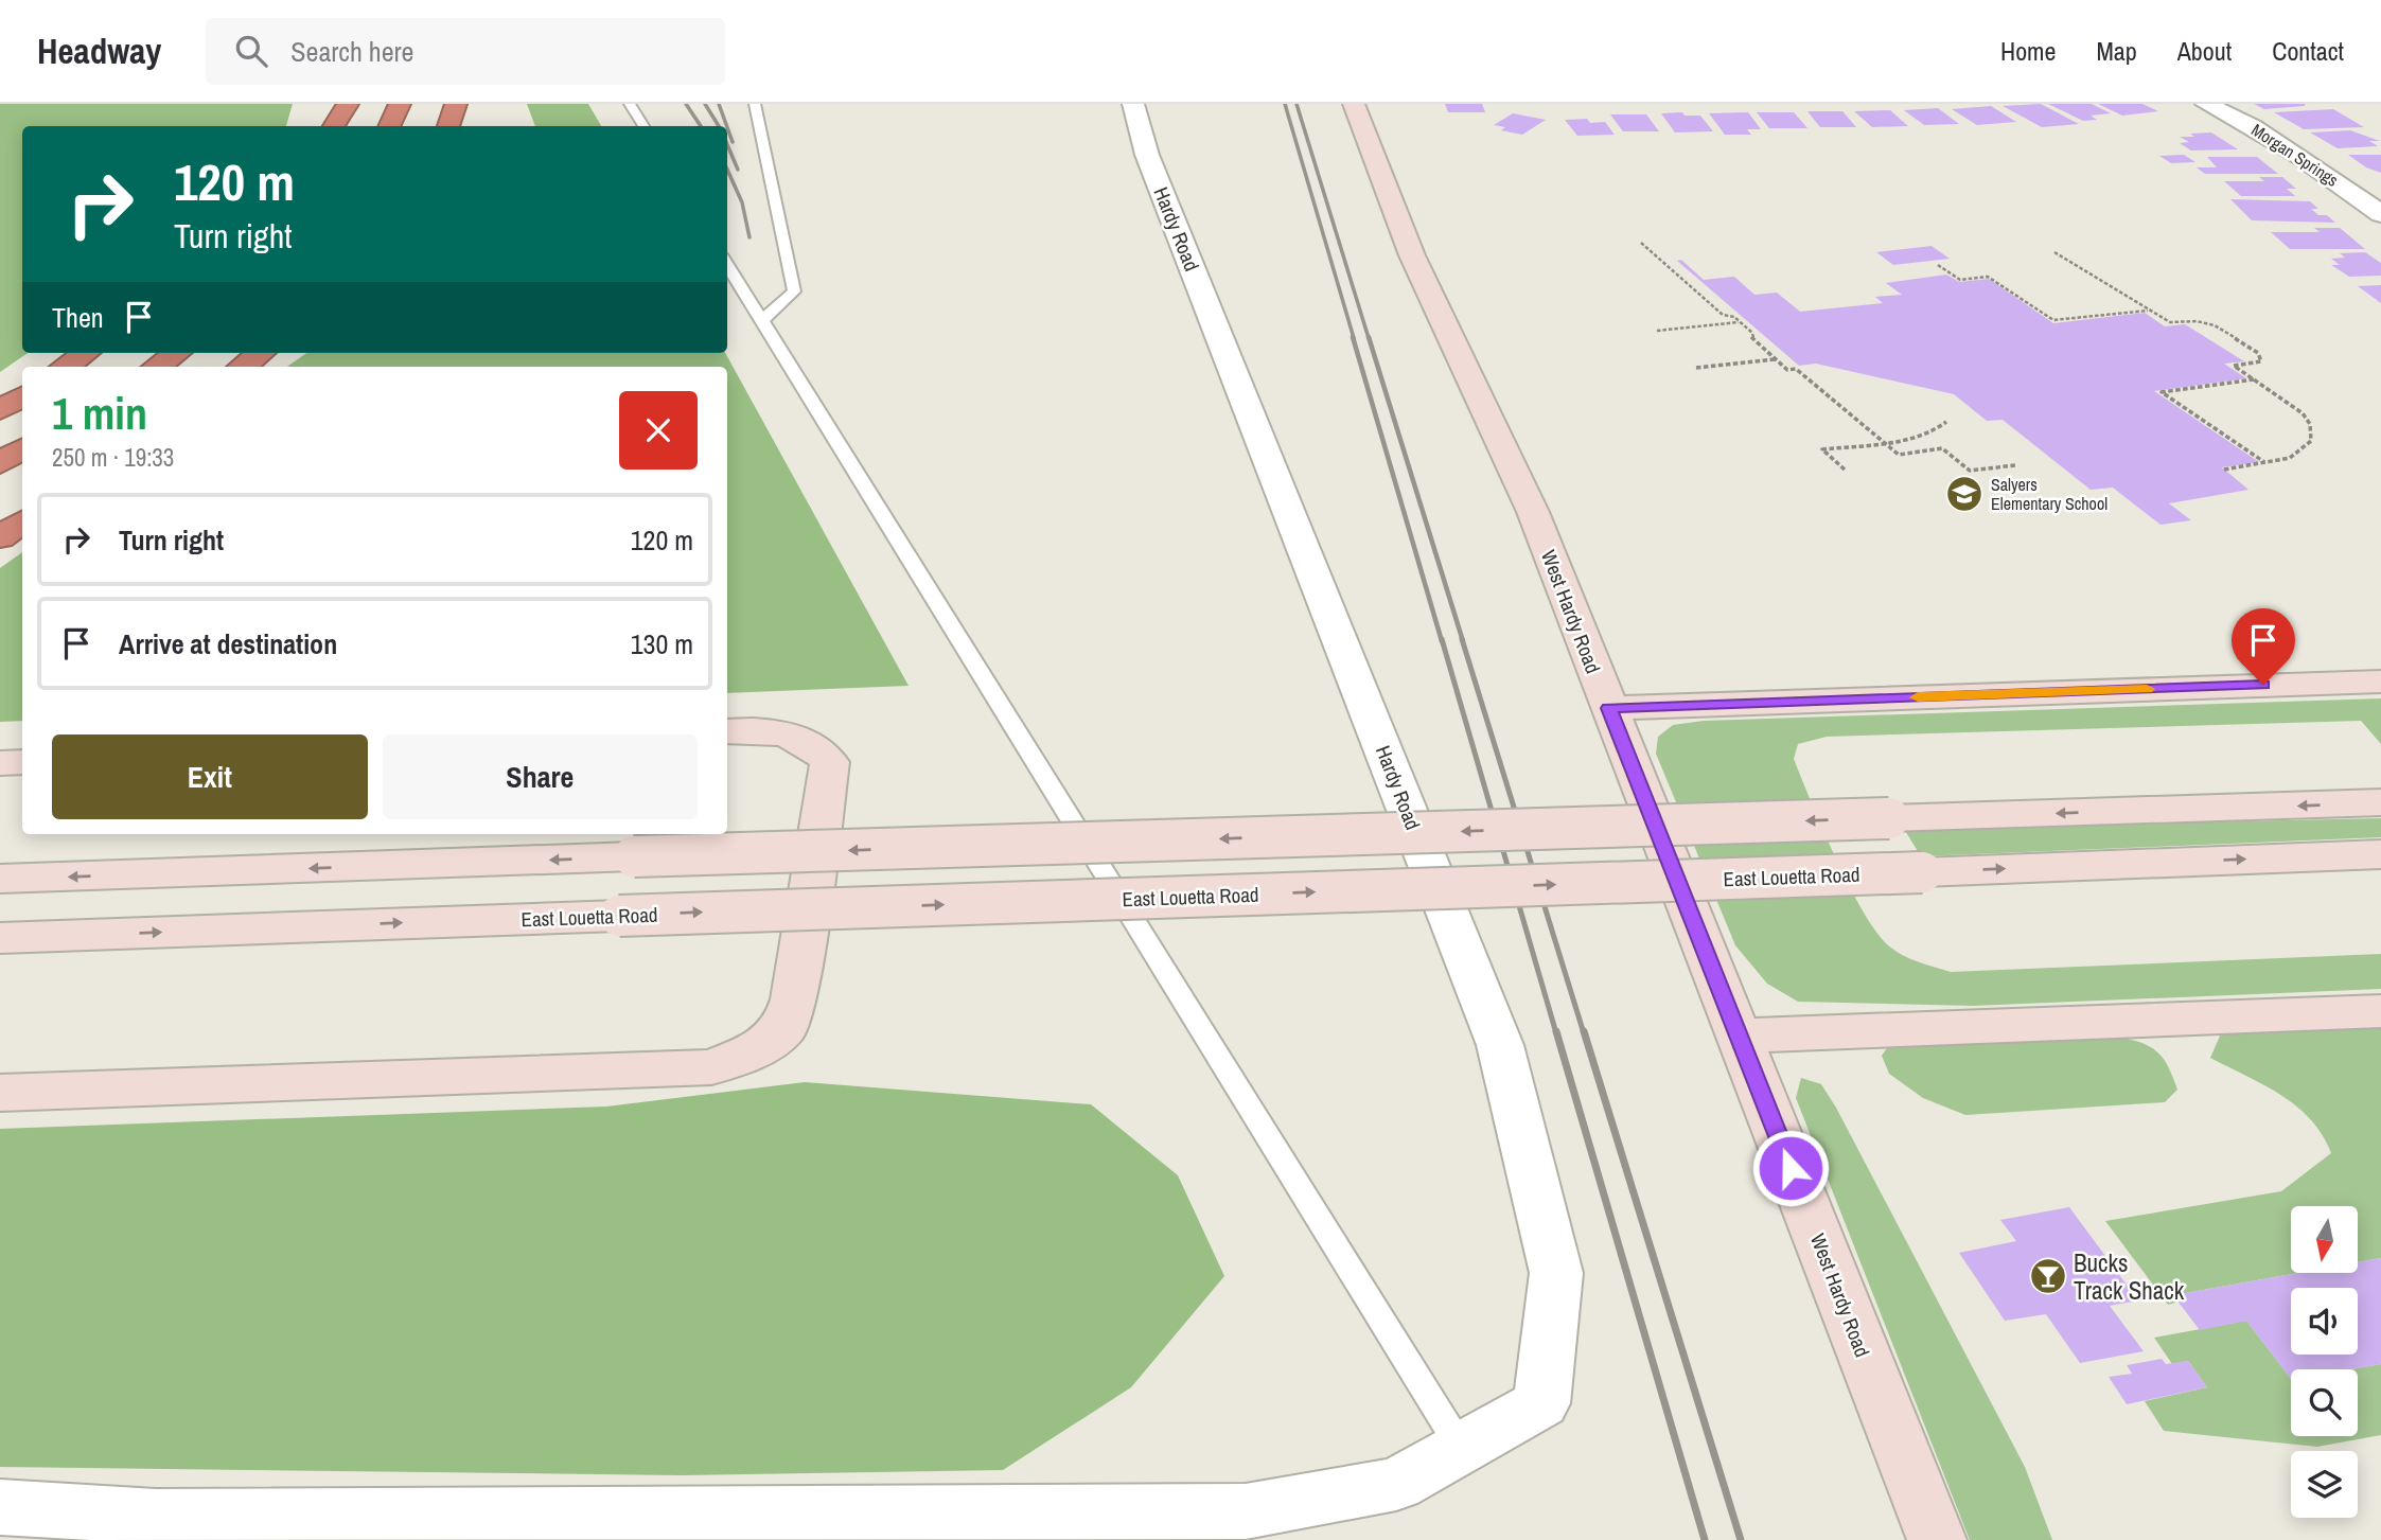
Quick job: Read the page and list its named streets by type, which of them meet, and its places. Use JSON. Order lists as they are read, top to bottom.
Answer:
{
  "streets": {
    "main road": ["West Hardy Road", "East Louetta Road"],
    "street": ["Morgan Springs", "Hardy Road"]
  },
  "places": {
    "school or university": ["Salyers Elementary School"],
    "bar": ["Bucks Track Shack"]
  },
  "north": "bottom",
  "page": {
    "header": "Headway",
    "search": "Search here",
    "nav": [
      "Home",
      "Map",
      "About",
      "Contact"
    ],
    "turn": ["120 m", "Turn right"],
    "then": "Then",
    "heading": ["1 min", "250 m · 19:33"],
    "list": [
      {
        "name": "Turn right",
        "value": "120 m"
      },
      {
        "name": "Arrive at destination",
        "value": "130 m"
      }
    ],
    "buttons": ["Exit", "Share"]
  }
}
